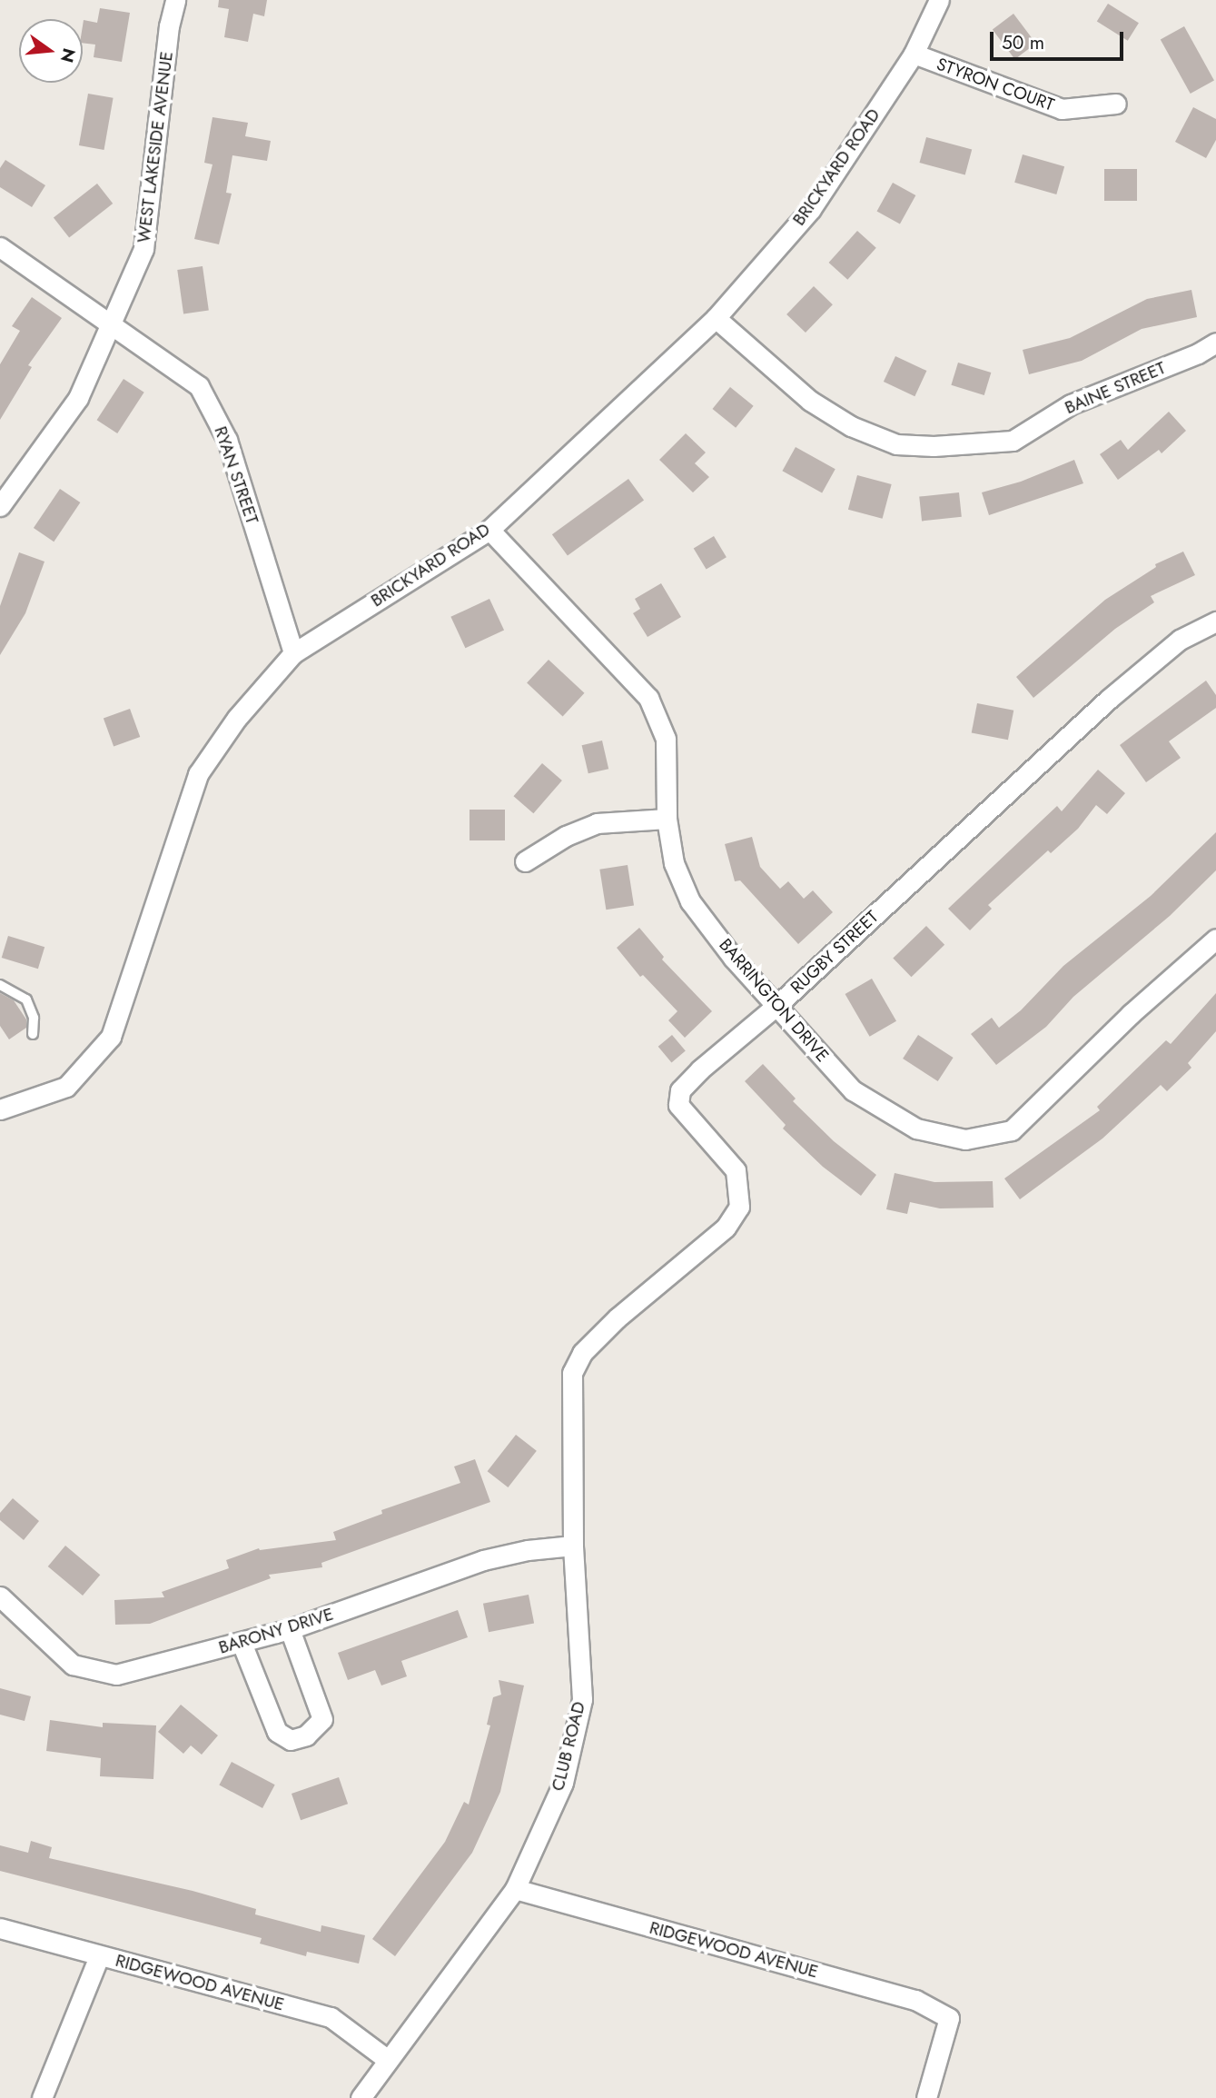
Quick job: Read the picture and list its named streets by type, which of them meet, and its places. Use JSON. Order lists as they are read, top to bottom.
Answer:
{
  "streets": {
    "street": [
      "STYRON COURT",
      "WEST LAKESIDE AVENUE",
      "BRICKYARD ROAD",
      "BAINE STREET",
      "RYAN STREET",
      "RUGBY STREET",
      "BARRINGTON DRIVE",
      "BARONY DRIVE",
      "CLUB ROAD",
      "RIDGEWOOD AVENUE"
    ]
  },
  "crossings": [
    ["STYRON COURT", "BRICKYARD ROAD"],
    ["WEST LAKESIDE AVENUE", "RYAN STREET"],
    ["BRICKYARD ROAD", "BAINE STREET"],
    ["BRICKYARD ROAD", "RYAN STREET"],
    ["BRICKYARD ROAD", "BARRINGTON DRIVE"],
    ["RUGBY STREET", "BARRINGTON DRIVE"],
    ["RUGBY STREET", "CLUB ROAD"],
    ["BARONY DRIVE", "CLUB ROAD"],
    ["CLUB ROAD", "RIDGEWOOD AVENUE"]
  ],
  "scale_bar": "50 m",
  "north": "right"
}
